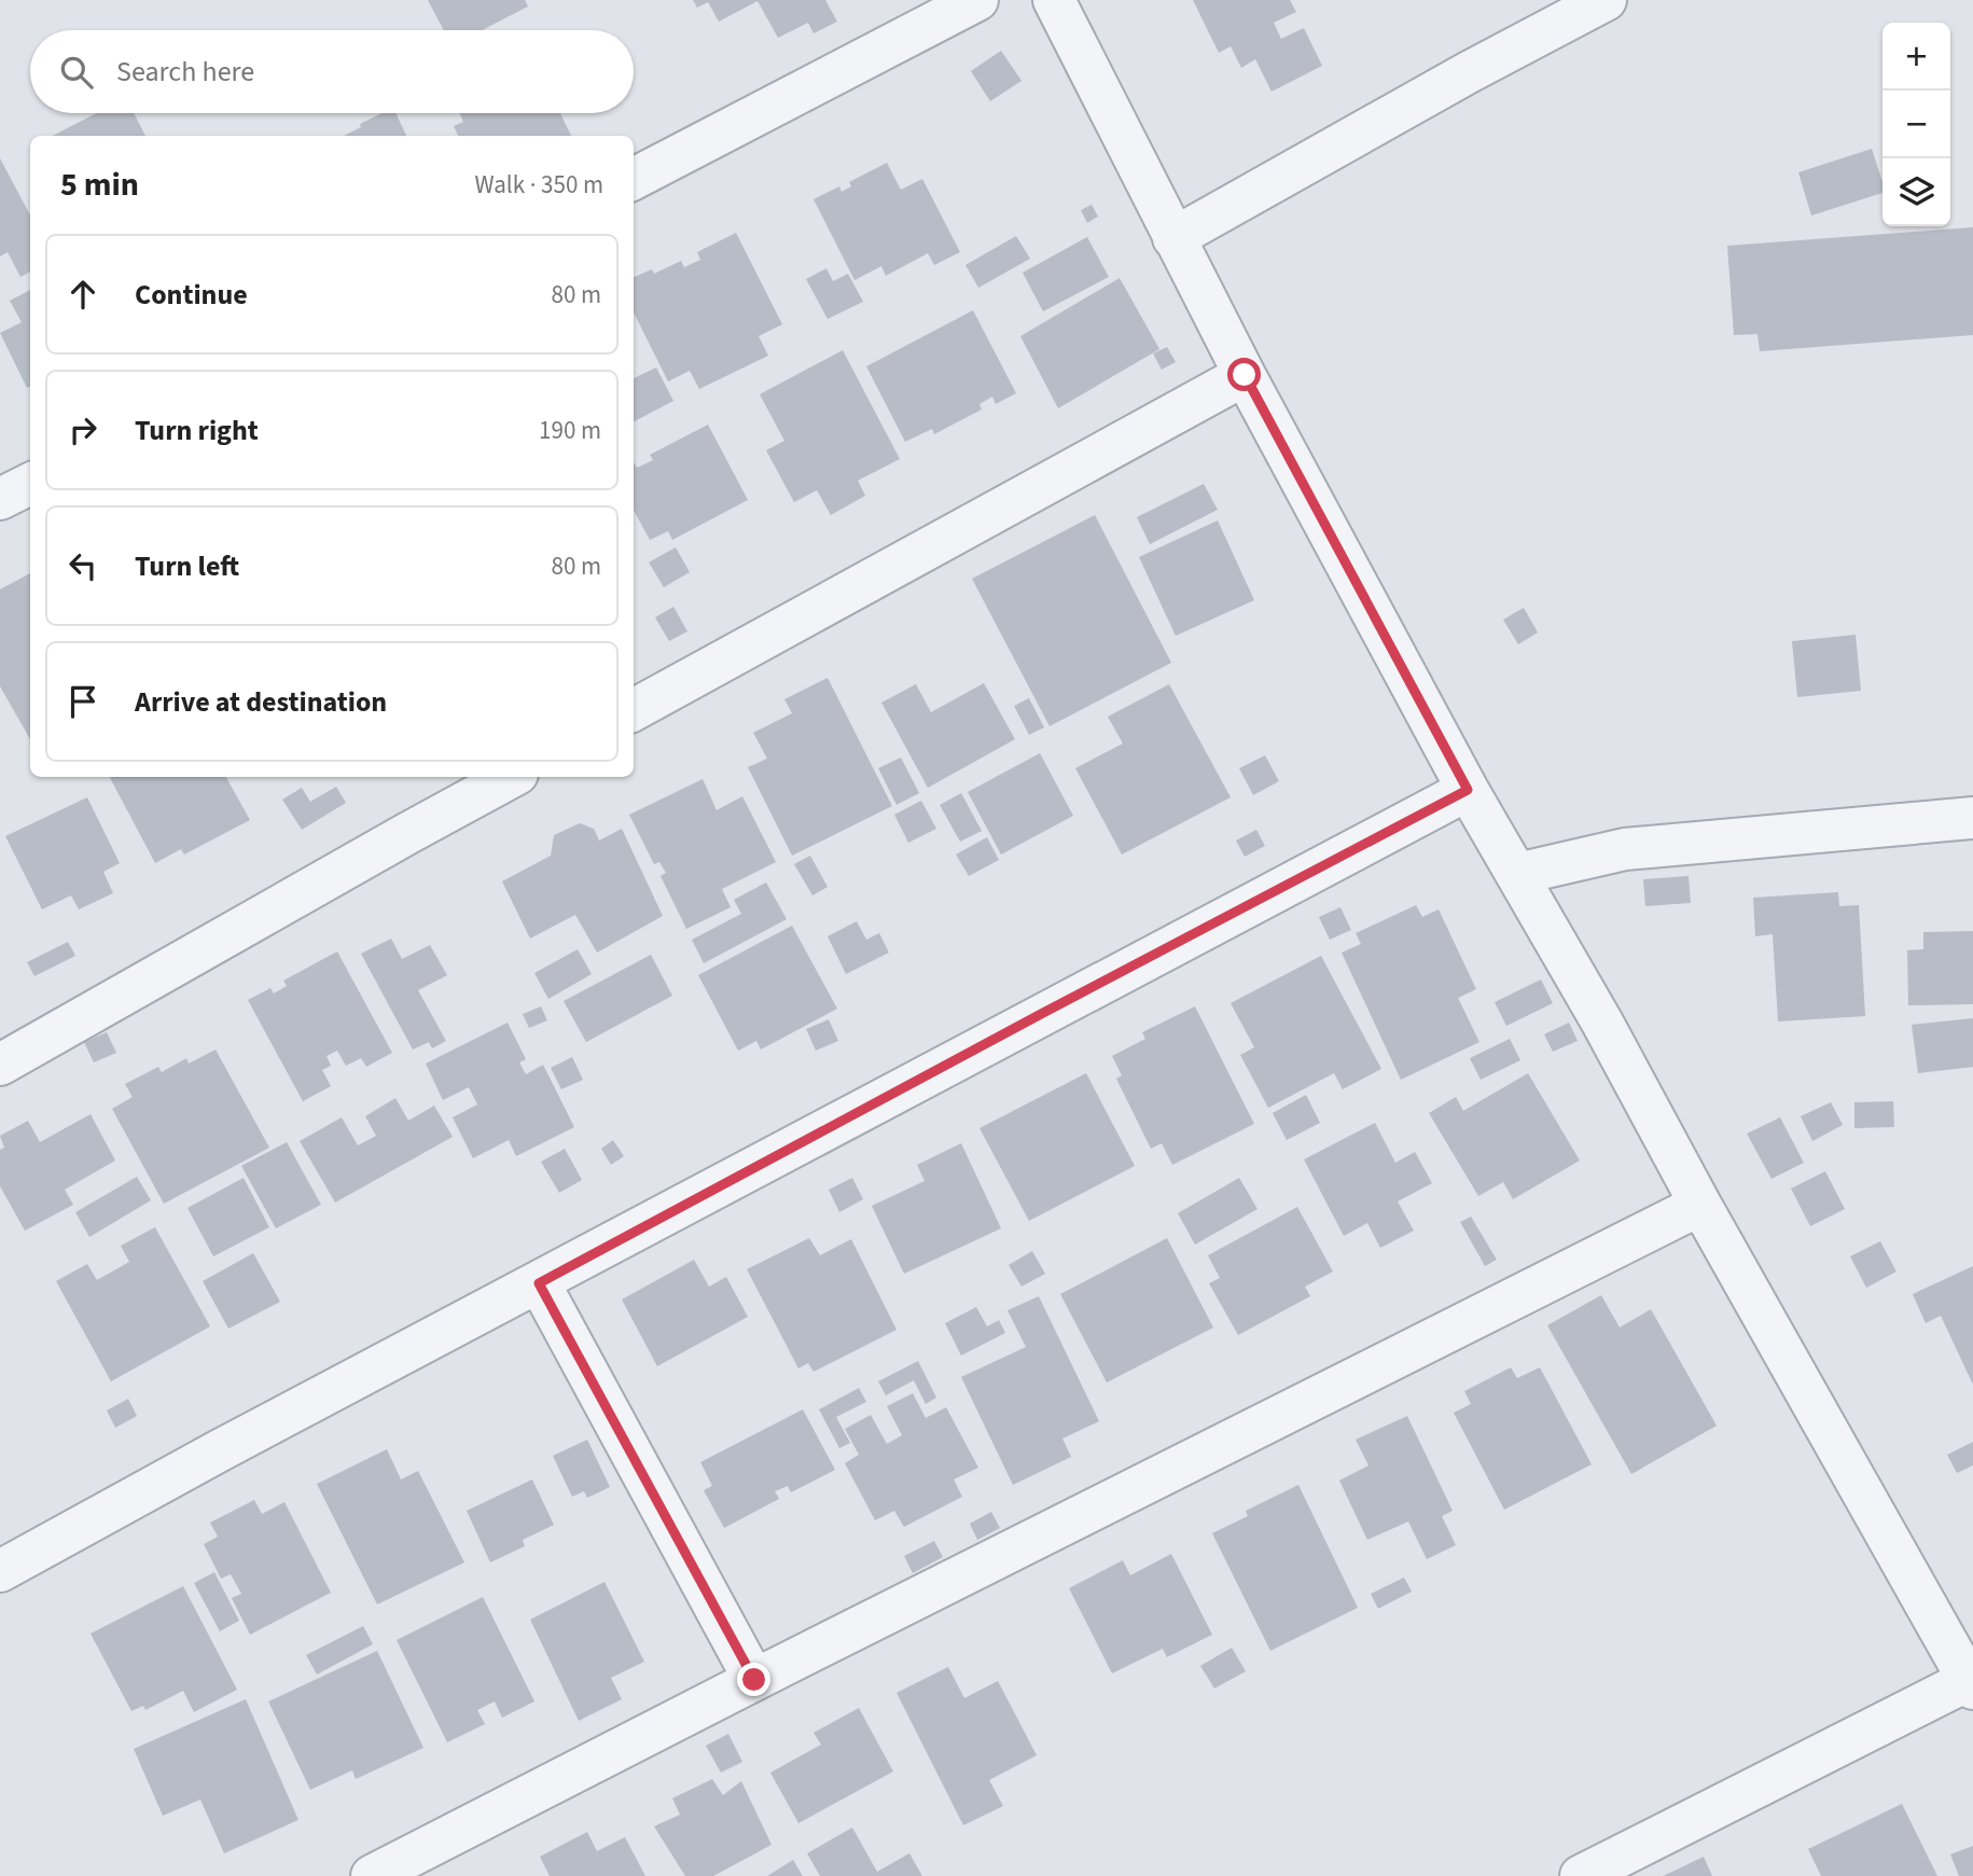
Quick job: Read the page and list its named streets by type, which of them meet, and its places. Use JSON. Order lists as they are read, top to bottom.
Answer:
{
  "page": {
    "map_buttons": ["+", "−"],
    "search": "Search here",
    "heading": ["5 min", "Walk · 350 m"],
    "list": [
      ["Continue", "80 m"],
      ["Turn right", "190 m"],
      ["Turn left", "80 m"],
      "Arrive at destination"
    ]
  }
}
